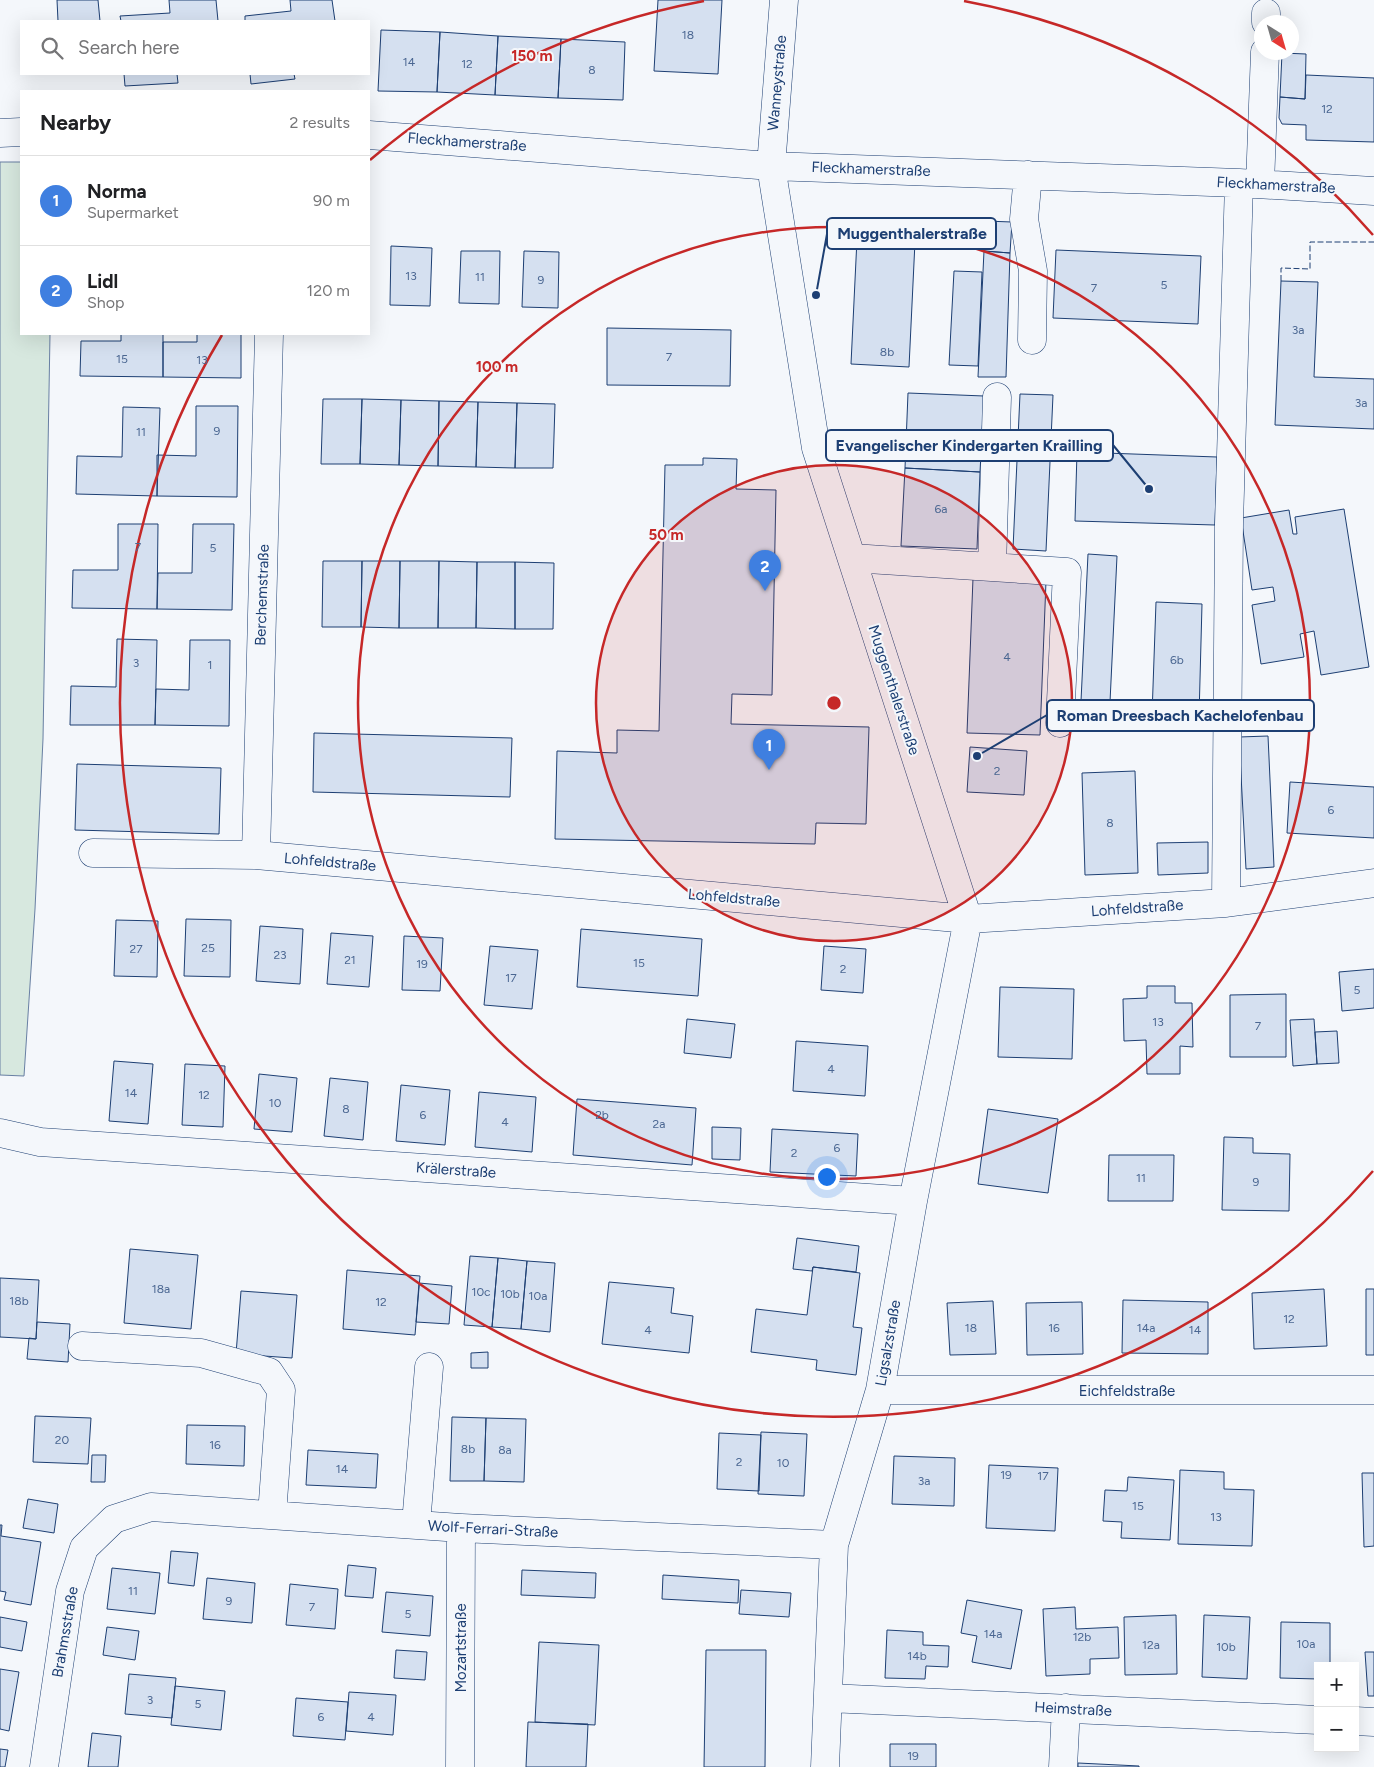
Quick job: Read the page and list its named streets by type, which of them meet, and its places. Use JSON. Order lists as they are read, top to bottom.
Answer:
{
  "streets": {
    "street": [
      "Wanneystraße",
      "Fleckhamerstraße",
      "Berchemstraße",
      "Muggenthalerstraße",
      "Lohfeldstraße",
      "Krälerstraße",
      "Ligsalzstraße",
      "Eichfeldstraße",
      "Wolf-Ferrari-Straße",
      "Brahmsstraße",
      "Mozartstraße",
      "Heimstraße"
    ]
  },
  "crossings": [
    ["Wanneystraße", "Fleckhamerstraße"],
    ["Wanneystraße", "Muggenthalerstraße"],
    ["Fleckhamerstraße", "Muggenthalerstraße"],
    ["Berchemstraße", "Lohfeldstraße"],
    ["Muggenthalerstraße", "Lohfeldstraße"],
    ["Muggenthalerstraße", "Ligsalzstraße"],
    ["Lohfeldstraße", "Ligsalzstraße"],
    ["Krälerstraße", "Ligsalzstraße"],
    ["Ligsalzstraße", "Eichfeldstraße"],
    ["Ligsalzstraße", "Wolf-Ferrari-Straße"],
    ["Ligsalzstraße", "Heimstraße"],
    ["Wolf-Ferrari-Straße", "Brahmsstraße"],
    ["Wolf-Ferrari-Straße", "Mozartstraße"]
  ],
  "places": ["Muggenthalerstraße", "Evangelischer Kindergarten Krailling", "Roman Dreesbach Kachelofenbau"],
  "house_numbers": [
    "18",
    "14",
    "12",
    "8",
    "12",
    "13",
    "11",
    "9",
    "5",
    "7",
    "3a",
    "8b",
    "7",
    "15",
    "13",
    "3a",
    "9",
    "11",
    "6a",
    "7",
    "5",
    "4",
    "6b",
    "3",
    "1",
    "2",
    "6",
    "8",
    "25",
    "27",
    "23",
    "21",
    "15",
    "19",
    "2",
    "17",
    "5",
    "13",
    "7",
    "4",
    "14",
    "12",
    "10",
    "8",
    "6",
    "2b",
    "4",
    "2a",
    "6",
    "2",
    "11",
    "9",
    "18a",
    "10c",
    "10b",
    "10a",
    "18b",
    "12",
    "12",
    "18",
    "16",
    "14a",
    "4",
    "14",
    "20",
    "16",
    "8b",
    "8a",
    "2",
    "10",
    "14",
    "19",
    "17",
    "3a",
    "15",
    "13",
    "11",
    "9",
    "7",
    "5",
    "14a",
    "12b",
    "10a",
    "12a",
    "10b",
    "14b",
    "3",
    "5",
    "6",
    "4",
    "19"
  ],
  "north": "bottom right",
  "page": {
    "search": "Search here",
    "heading": ["Nearby", "2 results"],
    "list": [
      {
        "mark": "1",
        "name": "Norma",
        "note": "Supermarket",
        "value": "90 m"
      },
      {
        "mark": "2",
        "name": "Lidl",
        "note": "Shop",
        "value": "120 m"
      }
    ],
    "pins": ["2", "1"],
    "map_buttons": ["+", "−"]
  },
  "rings": ["150 m", "100 m", "50 m"]
}
